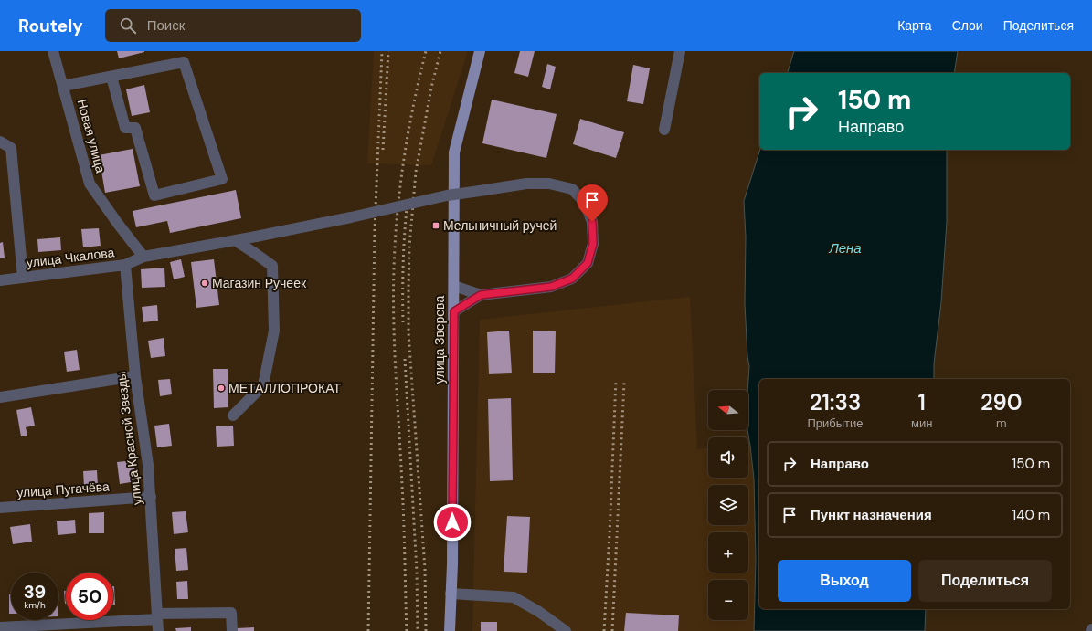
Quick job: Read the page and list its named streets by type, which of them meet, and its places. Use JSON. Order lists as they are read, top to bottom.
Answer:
{
  "streets": {
    "main road": ["улица Зверева"],
    "street": [
      "Новая улица",
      "улица Чкалова",
      "улица Красной Звезды",
      "улица Пугачёва"
    ]
  },
  "crossings": [
    ["Новая улица", "улица Чкалова"],
    ["улица Чкалова", "улица Красной Звезды"],
    ["улица Красной Звезды", "улица Пугачёва"]
  ],
  "water": ["Лена"],
  "places": {
    "transit": ["Мельничный ручей"],
    "other": ["Магазин Ручеек", "МЕТАЛЛОПРОКАТ"]
  },
  "north": "left",
  "page": {
    "header": "Routely",
    "search": "Поиск",
    "nav": ["Карта", "Слои", "Поделиться"],
    "turn": ["150 m", "Направо"],
    "eta": [
      "21:33",
      "Прибытие",
      "1",
      "мин",
      "290",
      "m"
    ],
    "map_buttons": ["+", "−"],
    "list": [
      {
        "name": "Направо",
        "value": "150 m"
      },
      {
        "name": "Пункт назначения",
        "value": "140 m"
      }
    ],
    "buttons": ["Выход", "Поделиться"],
    "speed": "39 km/h",
    "limit": "50"
  }
}
